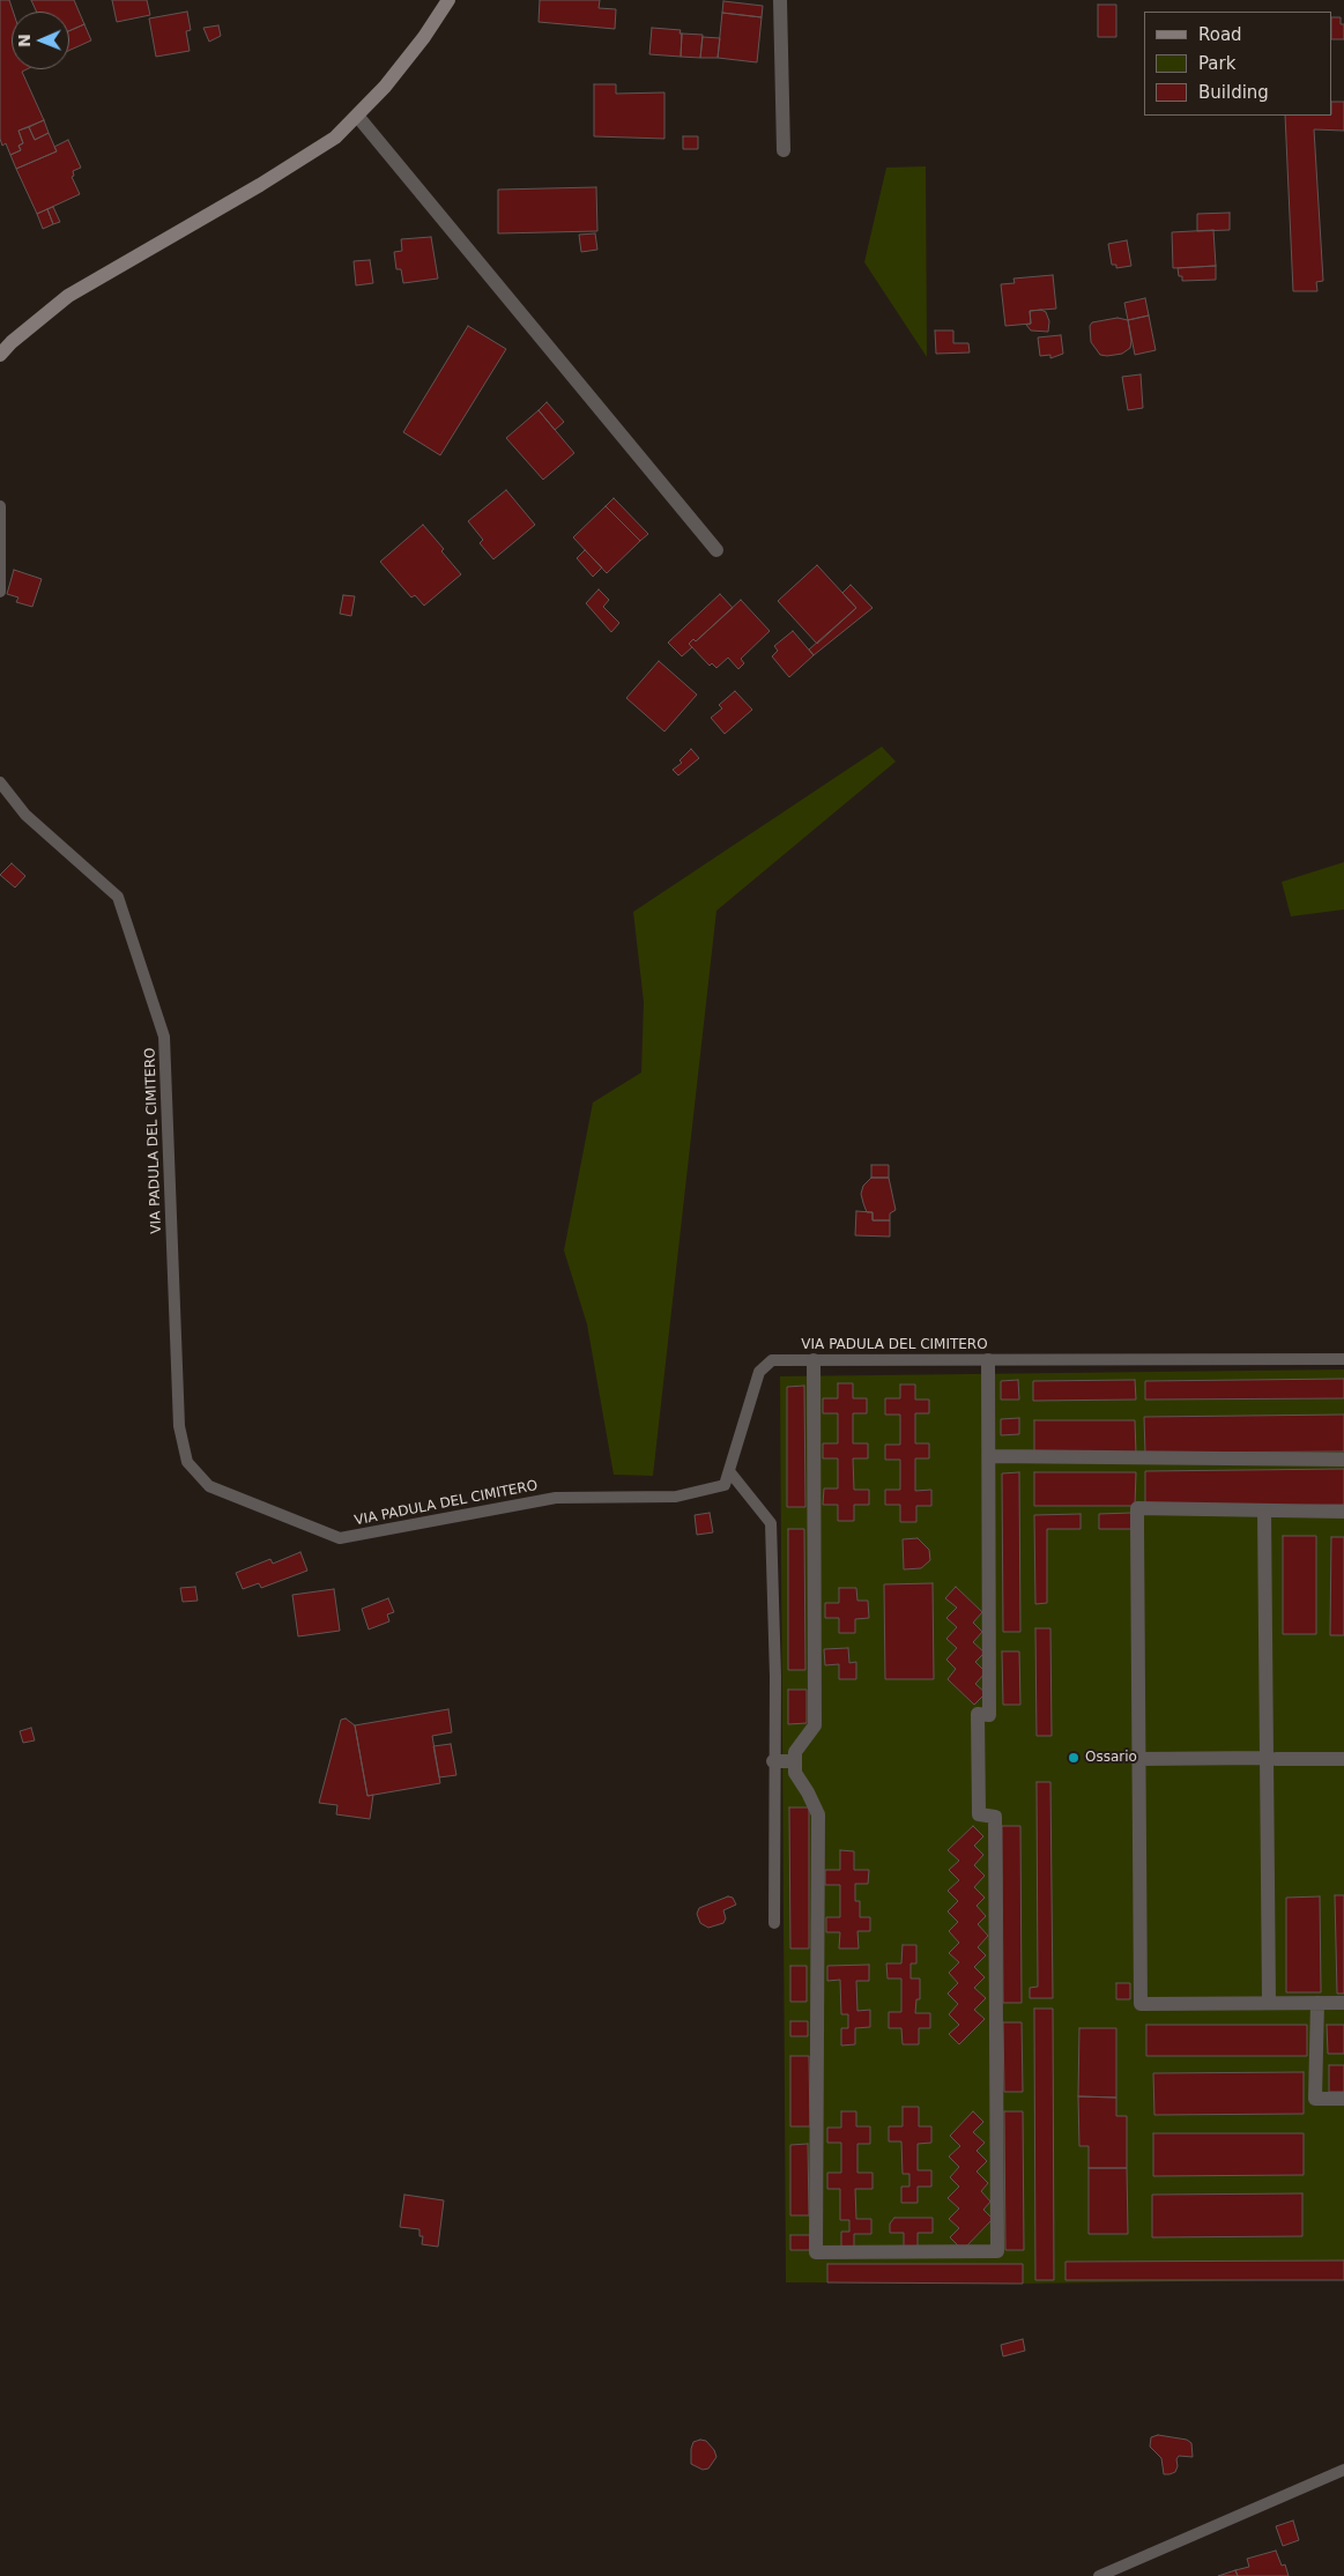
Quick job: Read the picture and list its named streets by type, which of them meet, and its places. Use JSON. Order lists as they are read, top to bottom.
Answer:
{
  "streets": {
    "lane": ["VIA PADULA DEL CIMITERO"]
  },
  "places": ["Ossario"],
  "legend": ["Road", "Park", "Building"],
  "north": "left"
}
